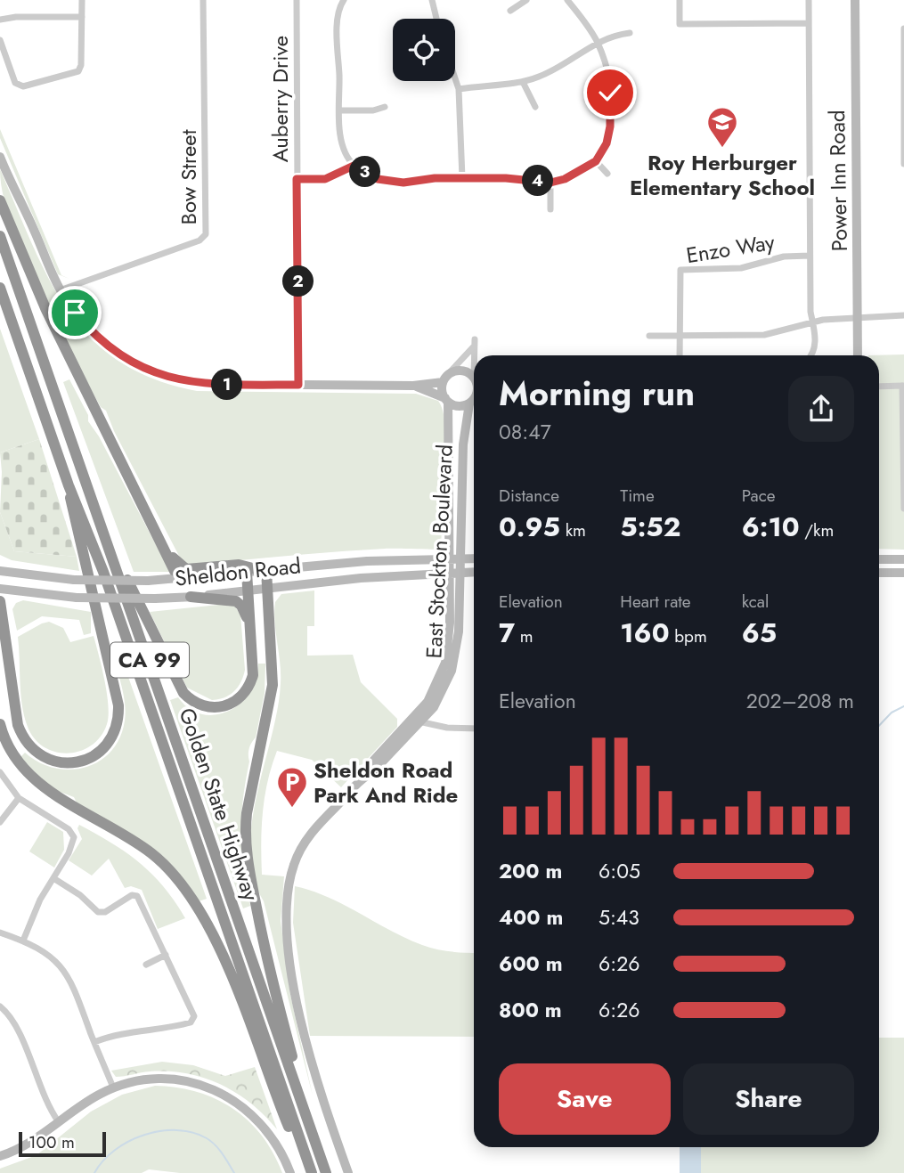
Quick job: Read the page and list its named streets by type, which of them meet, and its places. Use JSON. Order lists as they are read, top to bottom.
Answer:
{
  "streets": {
    "highway": ["CA 99", "Golden State Highway"],
    "street": [
      "Auberry Drive",
      "Bow Street",
      "Power Inn Road",
      "Enzo Way",
      "East Stockton Boulevard",
      "Sheldon Road"
    ]
  },
  "crossings": [
    ["East Stockton Boulevard", "Sheldon Road"]
  ],
  "places": {
    "school or university": ["Roy Herburger Elementary School"],
    "parking": ["Sheldon Road Park And Ride"]
  },
  "scale_bar": "100 m",
  "page": {
    "pins": [
      "3",
      "4",
      "2",
      "1"
    ],
    "heading": ["Morning run", "08:47"],
    "stats": [
      ["Distance", "0.95 km"],
      ["Time", "5:52"],
      ["Pace", "6:10 /km"],
      ["Elevation", "7 m"],
      ["Heart rate", "160 bpm"],
      ["kcal", "65"]
    ],
    "chart": ["Elevation", "202–208 m"],
    "list": [
      {
        "name": "200 m",
        "note": "6:05"
      },
      {
        "name": "400 m",
        "note": "5:43"
      },
      {
        "name": "600 m",
        "note": "6:26"
      },
      {
        "name": "800 m",
        "note": "6:26"
      }
    ],
    "buttons": ["Save", "Share"],
    "scale": "100 m"
  }
}
